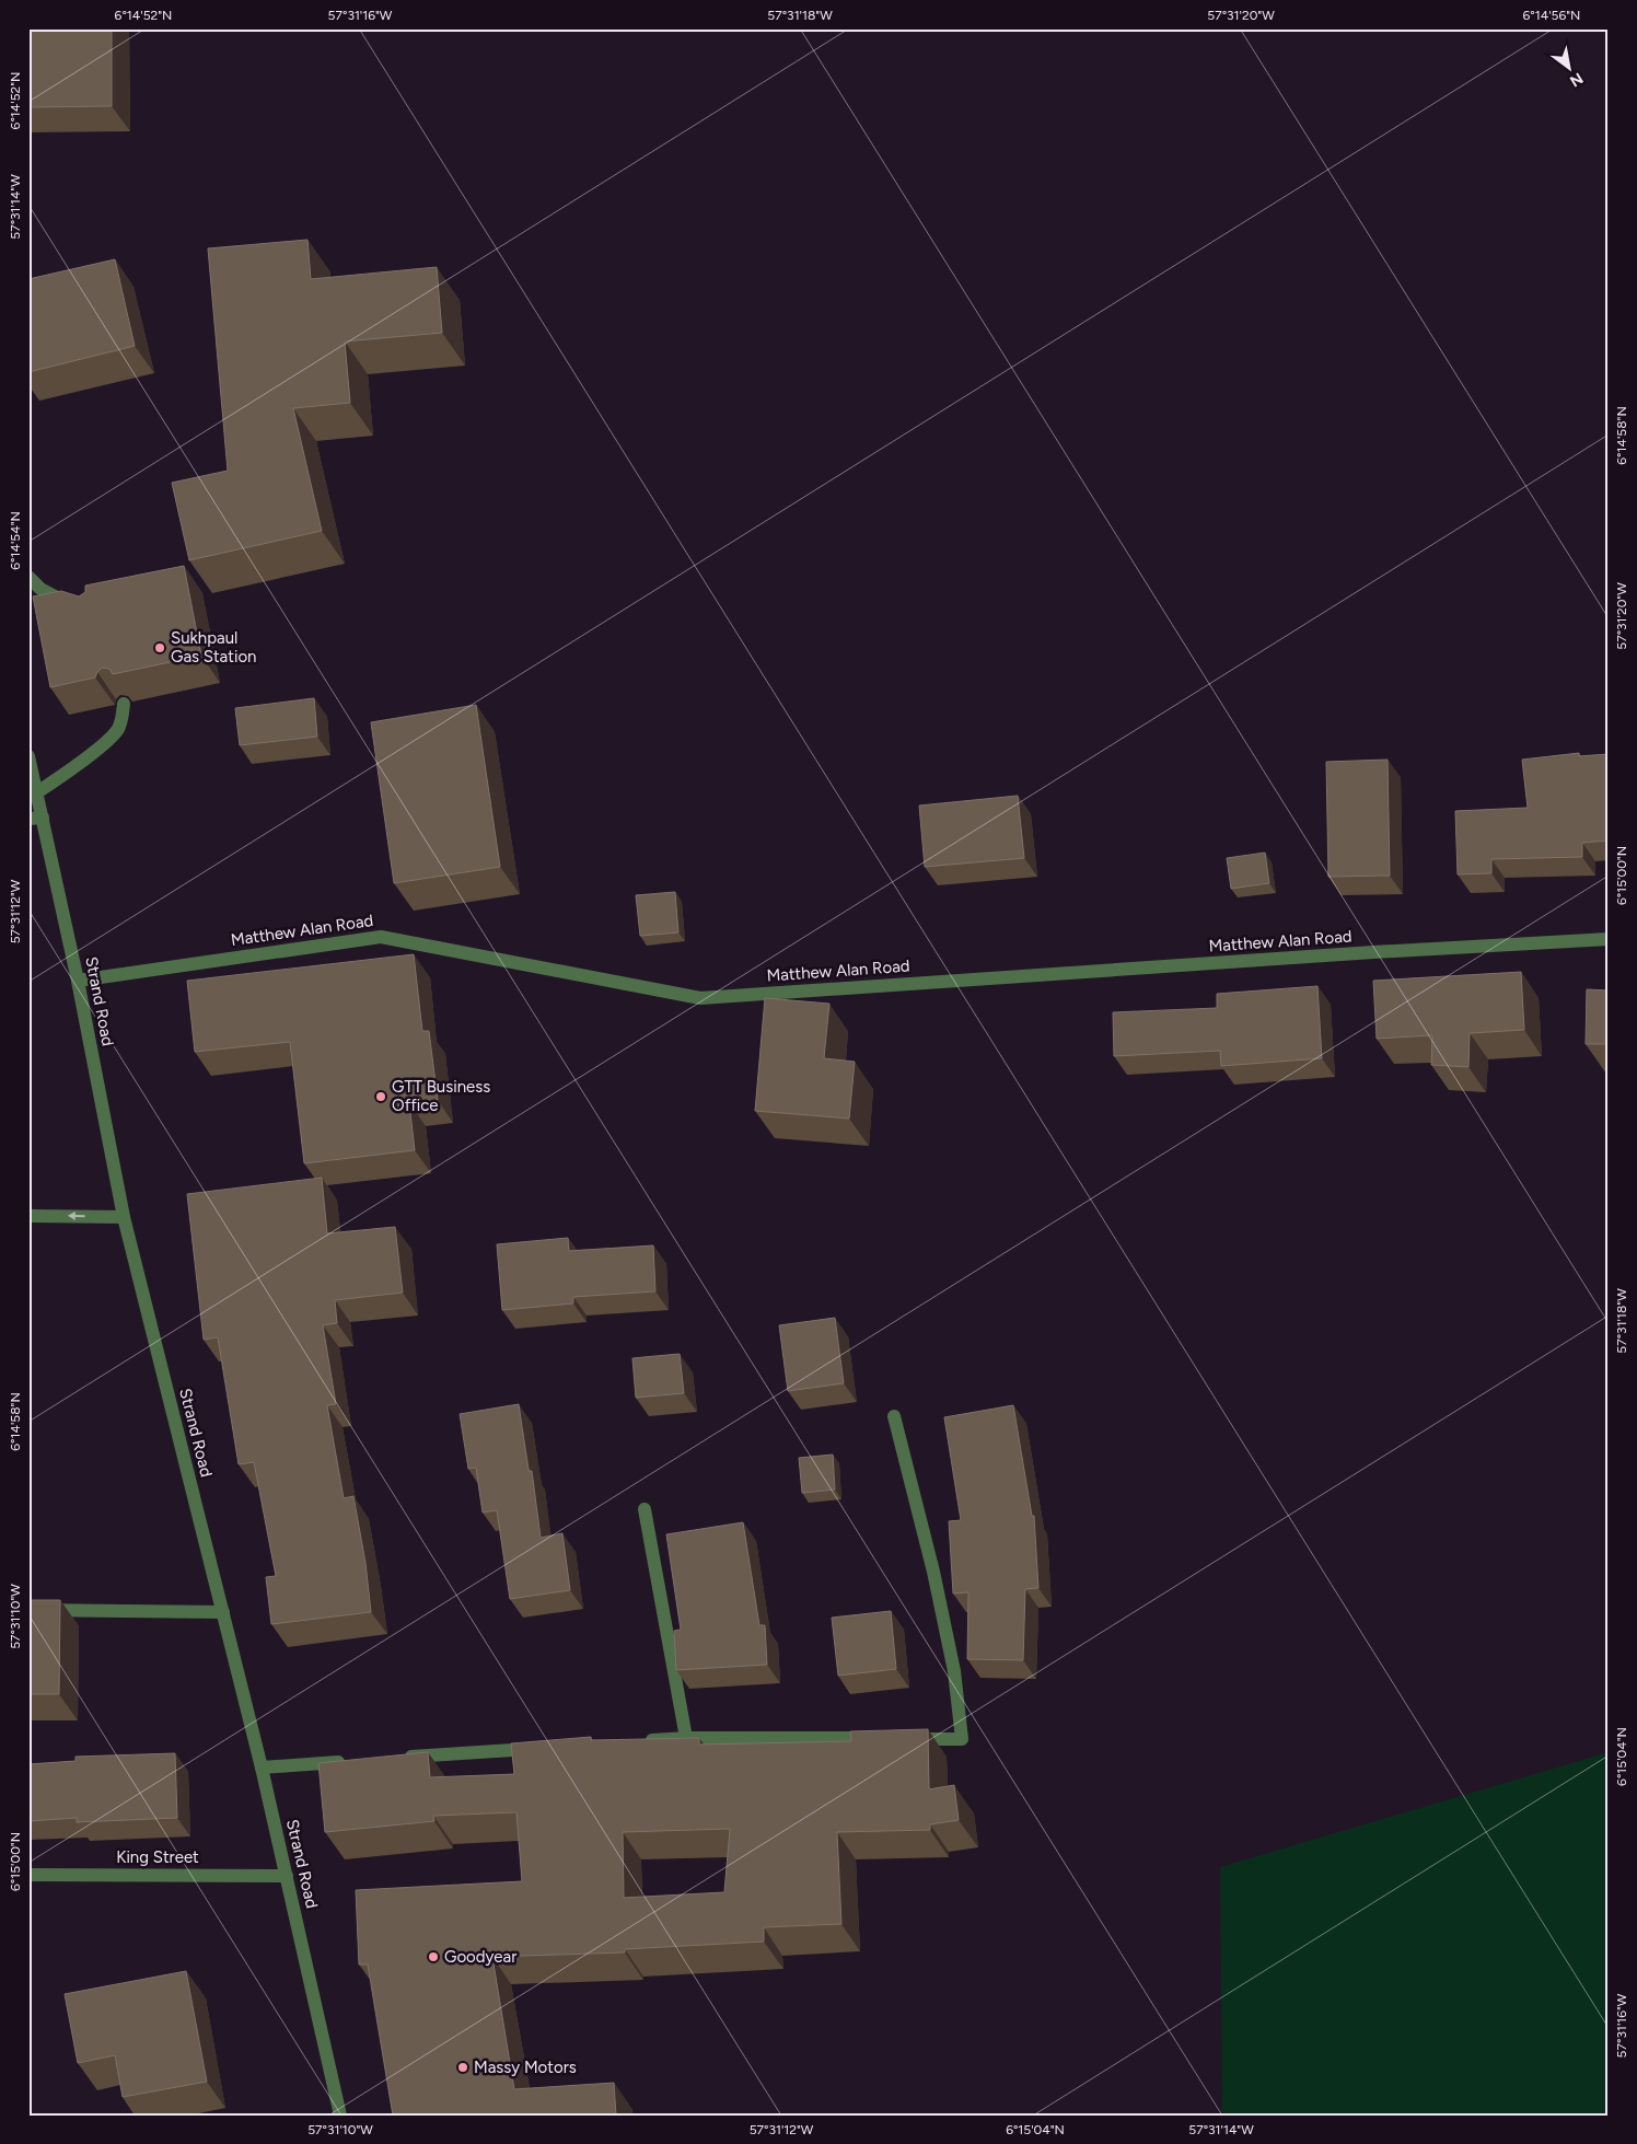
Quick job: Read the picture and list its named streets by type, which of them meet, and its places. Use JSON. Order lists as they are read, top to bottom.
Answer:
{
  "streets": {
    "street": ["Matthew Alan Road", "Strand Road", "King Street"]
  },
  "crossings": [
    ["Matthew Alan Road", "Strand Road"],
    ["Strand Road", "King Street"]
  ],
  "places": [
    "Sukhpaul Gas Station",
    "GTT Business Office",
    "Goodyear",
    "Massy Motors"
  ],
  "north": "bottom right",
  "coordinates": [
    "6°14'52\"N",
    "57°31'16\"W",
    "57°31'18\"W",
    "57°31'20\"W",
    "6°14'56\"N",
    "57°31'14\"W",
    "6°14'58\"N",
    "6°14'54\"N",
    "6°15'00\"N",
    "57°31'12\"W",
    "57°31'10\"W",
    "6°15'04\"N"
  ]
}
